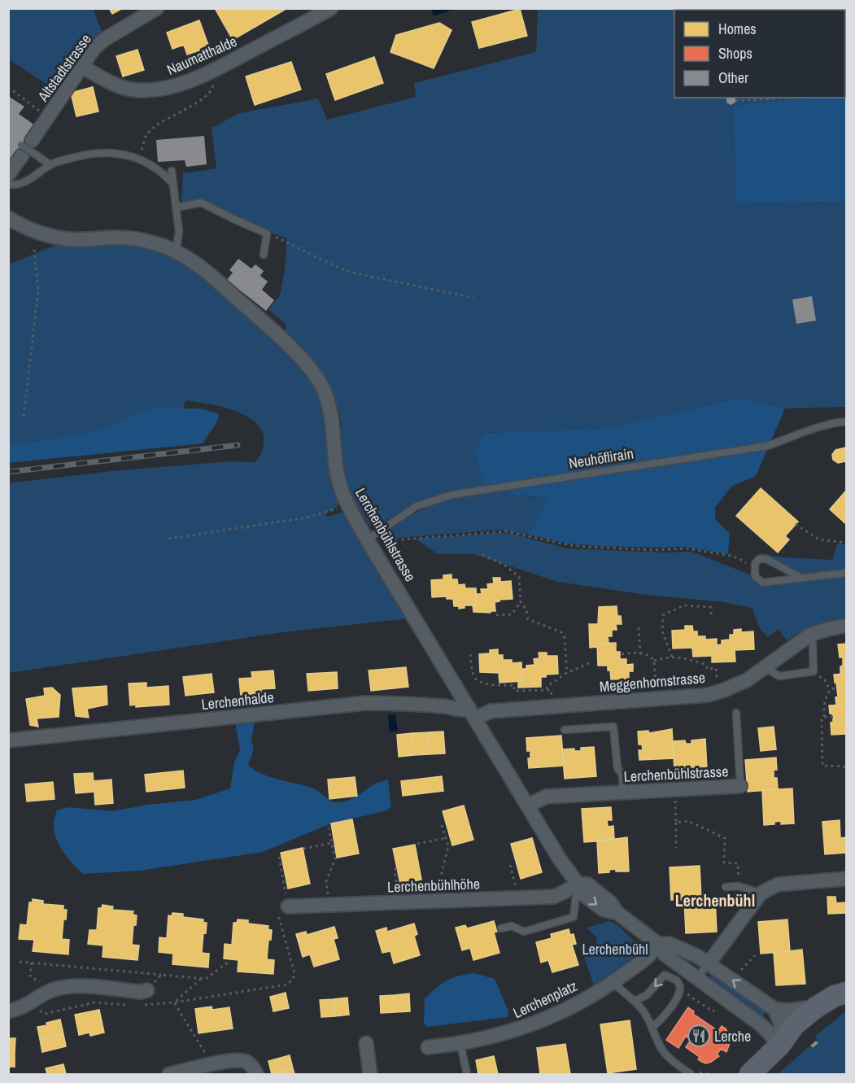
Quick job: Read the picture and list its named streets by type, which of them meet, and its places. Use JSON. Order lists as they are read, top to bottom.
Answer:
{
  "streets": {
    "street": [
      "Naumatthalde",
      "Altstadtstrasse",
      "Lerchenbühlstrasse",
      "Meggenhornstrasse",
      "Lerchenhalde",
      "Lerchenbühlhöhe",
      "Lerchenplatz"
    ],
    "lane": ["Neuhöflirain"]
  },
  "crossings": [
    ["Naumatthalde", "Altstadtstrasse"],
    ["Neuhöflirain", "Lerchenbühlstrasse"],
    ["Lerchenbühlstrasse", "Meggenhornstrasse"],
    ["Lerchenbühlstrasse", "Lerchenhalde"],
    ["Lerchenbühlstrasse", "Lerchenbühlhöhe"],
    ["Meggenhornstrasse", "Lerchenhalde"]
  ],
  "districts": ["Lerchenbühl"],
  "parks": ["Lerchenbühl"],
  "places": {
    "restaurant": ["Lerche"]
  },
  "legend": ["Homes", "Shops", "Other"]
}
